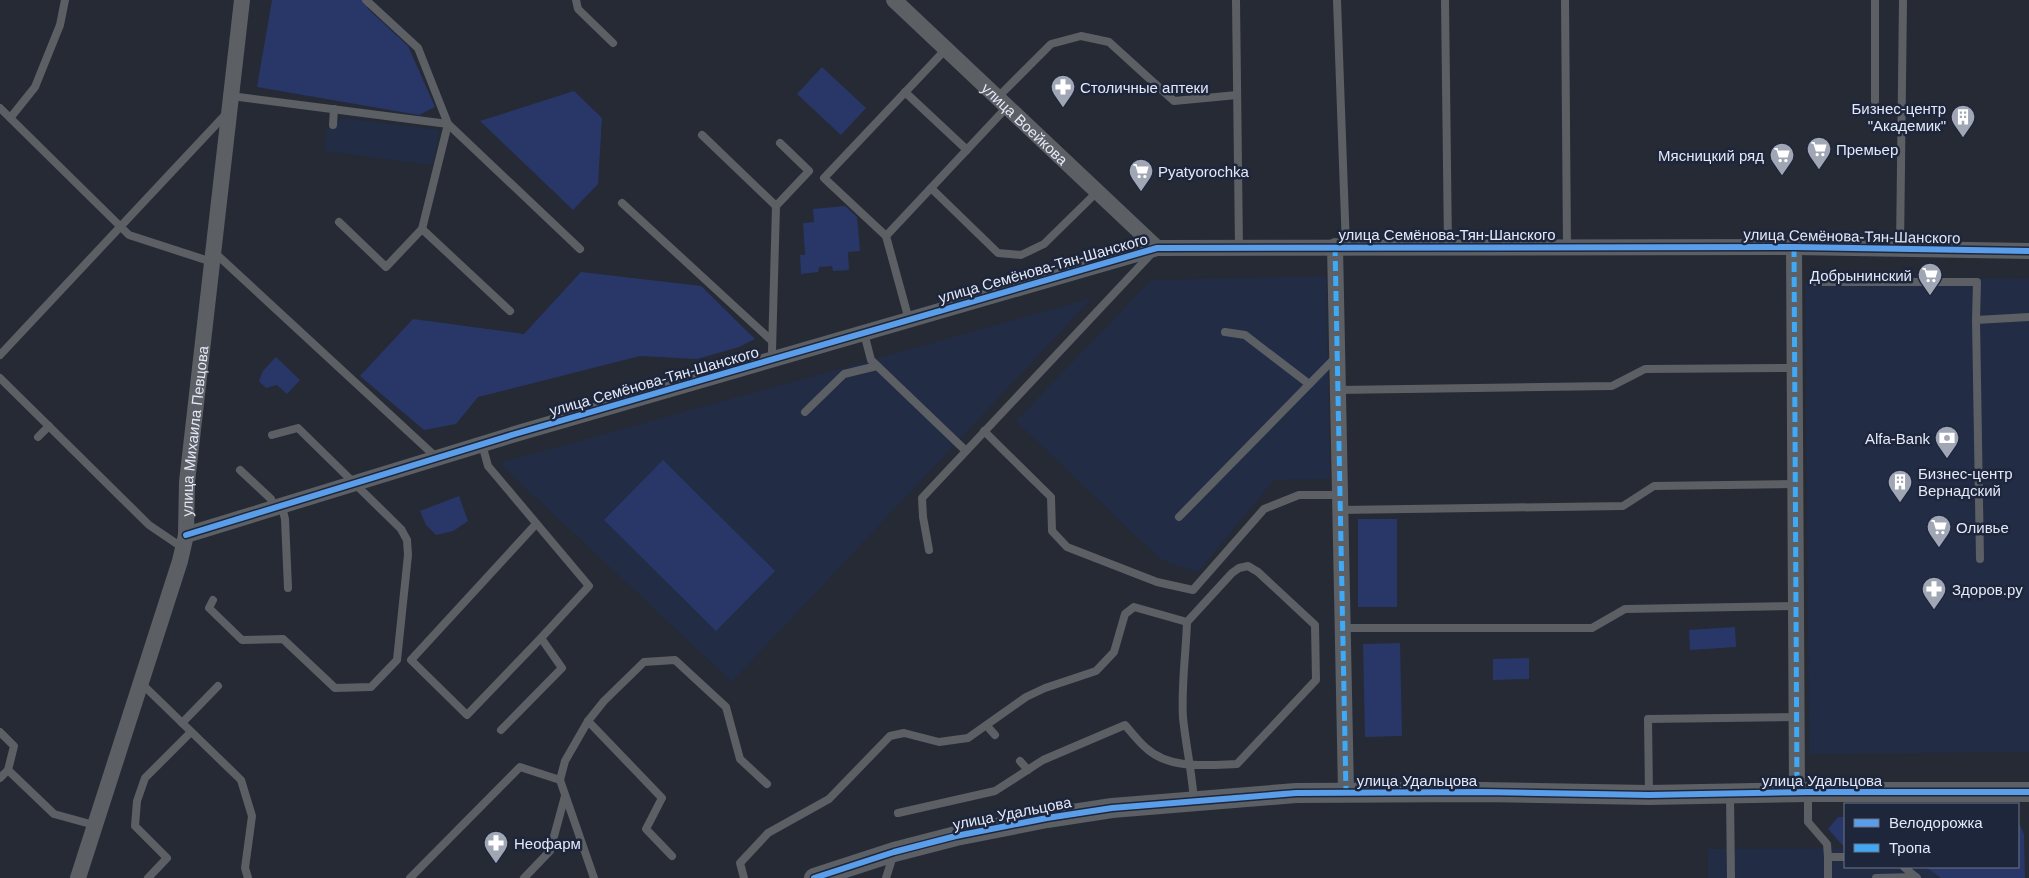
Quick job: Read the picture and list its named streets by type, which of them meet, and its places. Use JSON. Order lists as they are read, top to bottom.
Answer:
{
  "streets": {
    "street": [
      "улица Воейкова",
      "улица Семёнова-Тян-Шанского",
      "улица Михаила Певцова",
      "улица Удальцова"
    ]
  },
  "crossings": [
    ["улица Воейкова", "улица Семёнова-Тян-Шанского"],
    ["улица Семёнова-Тян-Шанского", "улица Михаила Певцова"]
  ],
  "places": {
    "pharmacy": ["Столичные аптеки", "Здоров.ру", "Неофарм"],
    "building": ["Бизнес-центр \"Академик\"", "Бизнес-центр Вернадский"],
    "supermarket": [
      "Премьер",
      "Мясницкий ряд",
      "Pyatyorochka",
      "Добрынинский",
      "Оливье"
    ],
    "bank": ["Alfa-Bank"]
  },
  "legend": ["Велодорожка", "Тропа"]
}
